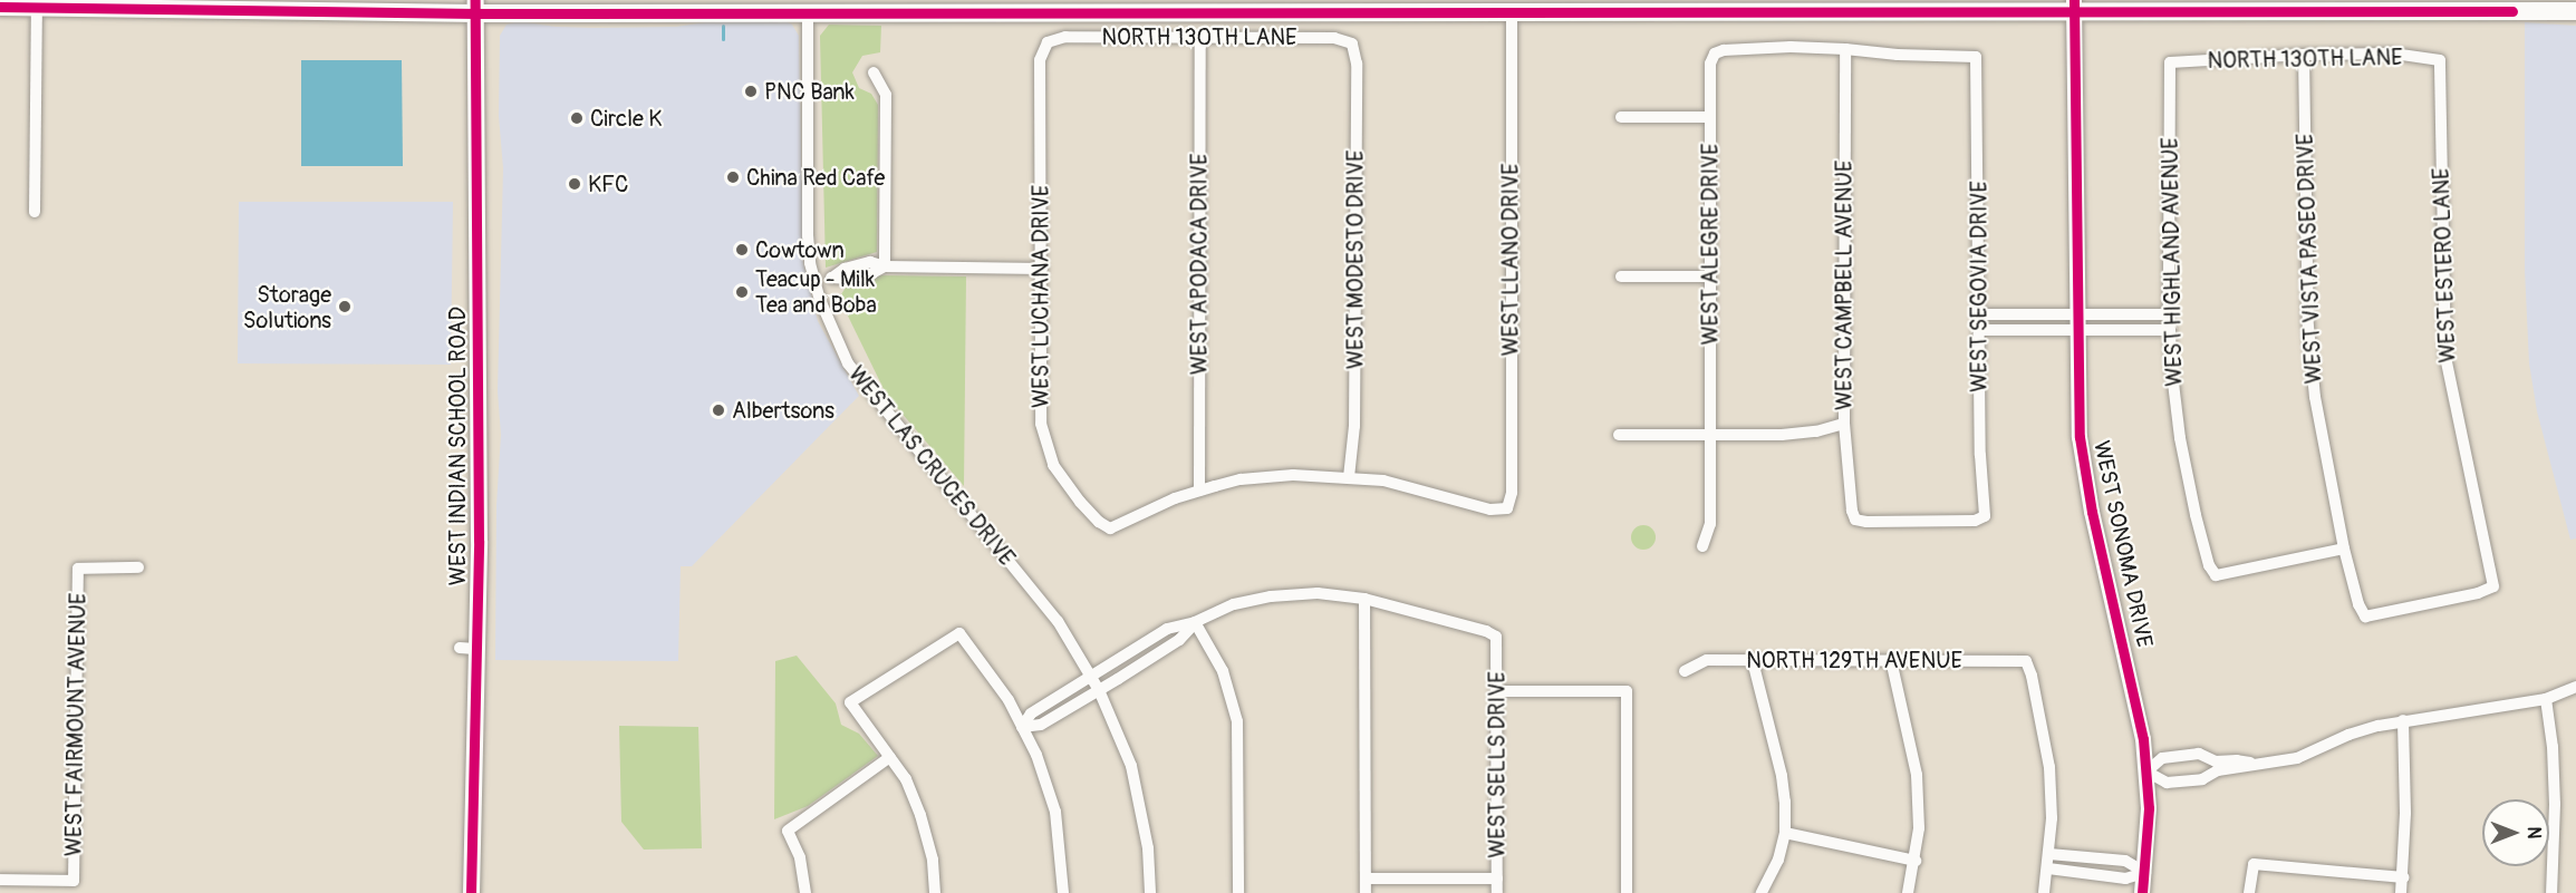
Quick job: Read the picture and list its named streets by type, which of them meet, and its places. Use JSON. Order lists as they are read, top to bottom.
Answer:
{
  "streets": {
    "main road": ["WEST INDIAN SCHOOL ROAD"],
    "street": [
      "NORTH 130TH LANE",
      "WEST ALEGRE DRIVE",
      "WEST VISTA PASEO DRIVE",
      "WEST MODESTO DRIVE",
      "WEST LLANO DRIVE",
      "WEST HIGHLAND AVENUE",
      "WEST APODACA DRIVE",
      "WEST ESTERO LANE",
      "WEST CAMPBELL AVENUE",
      "WEST SEGOVIA DRIVE",
      "WEST LUCHANA DRIVE",
      "WEST LAS CRUCES DRIVE",
      "WEST SONOMA DRIVE",
      "NORTH 129TH AVENUE",
      "WEST FAIRMOUNT AVENUE",
      "WEST SELLS DRIVE"
    ]
  },
  "crossings": [
    ["NORTH 130TH LANE", "WEST VISTA PASEO DRIVE"],
    ["NORTH 130TH LANE", "WEST MODESTO DRIVE"],
    ["NORTH 130TH LANE", "WEST HIGHLAND AVENUE"],
    ["NORTH 130TH LANE", "WEST APODACA DRIVE"],
    ["NORTH 130TH LANE", "WEST ESTERO LANE"],
    ["NORTH 130TH LANE", "WEST LUCHANA DRIVE"],
    ["WEST ALEGRE DRIVE", "WEST CAMPBELL AVENUE"],
    ["WEST ALEGRE DRIVE", "WEST SEGOVIA DRIVE"],
    ["WEST VISTA PASEO DRIVE", "WEST HIGHLAND AVENUE"],
    ["WEST VISTA PASEO DRIVE", "WEST ESTERO LANE"],
    ["WEST MODESTO DRIVE", "WEST LLANO DRIVE"],
    ["WEST APODACA DRIVE", "WEST LUCHANA DRIVE"],
    ["WEST CAMPBELL AVENUE", "WEST SEGOVIA DRIVE"]
  ],
  "places": [
    "PNC Bank",
    "Circle K",
    "China Red Cafe",
    "KFC",
    "Cowtown",
    "Teacup - Milk Tea and Boba",
    "Storage Solutions",
    "Albertsons"
  ],
  "north": "right"
}
